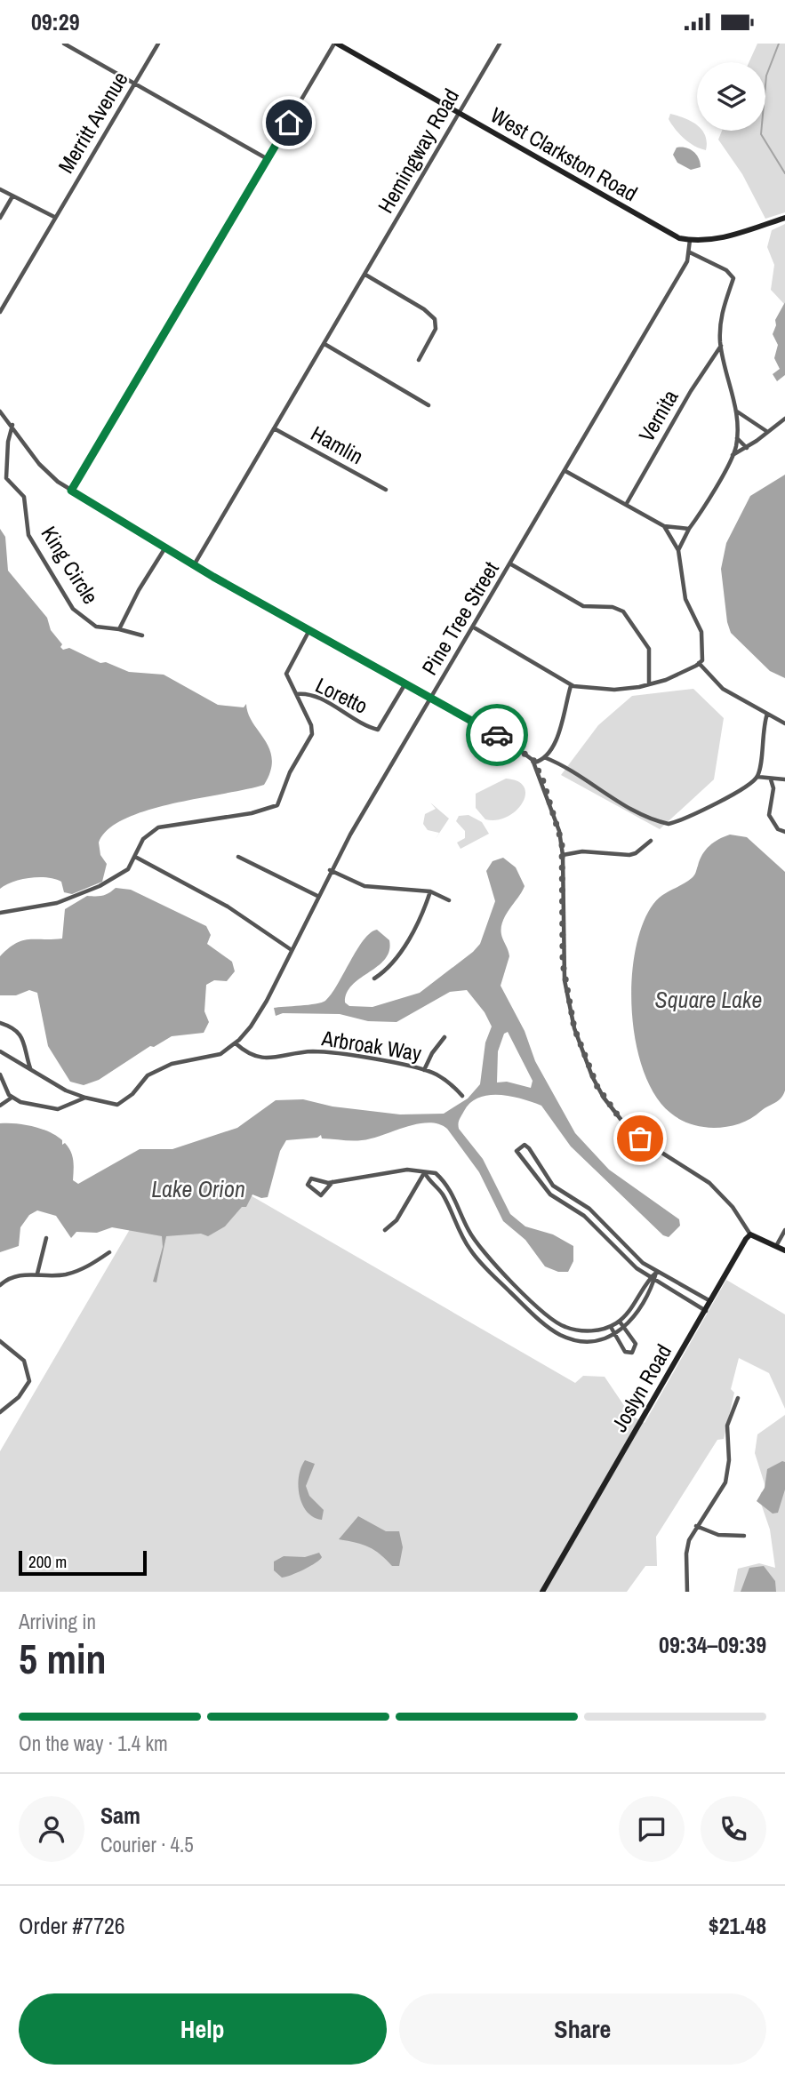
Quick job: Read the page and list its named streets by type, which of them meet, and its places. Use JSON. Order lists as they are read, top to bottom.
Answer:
{
  "streets": {
    "main road": ["West Clarkston Road", "Joslyn Road"],
    "street": [
      "Merritt Avenue",
      "Hemingway Road",
      "Vernita",
      "Hamlin",
      "King Circle",
      "Pine Tree Street",
      "Loretto",
      "Arbroak Way"
    ]
  },
  "crossings": [
    ["Hemingway Road", "West Clarkston Road"],
    ["Hemingway Road", "Hamlin"],
    ["West Clarkston Road", "Pine Tree Street"],
    ["Pine Tree Street", "Arbroak Way"]
  ],
  "water": ["Square Lake", "Lake Orion"],
  "scale_bar": "200 m",
  "page": {
    "status": "09:29",
    "scale": "200 m",
    "heading": ["5 min", "Arriving in", "09:34–09:39"],
    "panel": [
      "Sam",
      "Courier · 4.5",
      "Order #7726",
      "$21.48"
    ],
    "bar": "On the way · 1.4 km",
    "buttons": ["Help", "Share"]
  }
}
